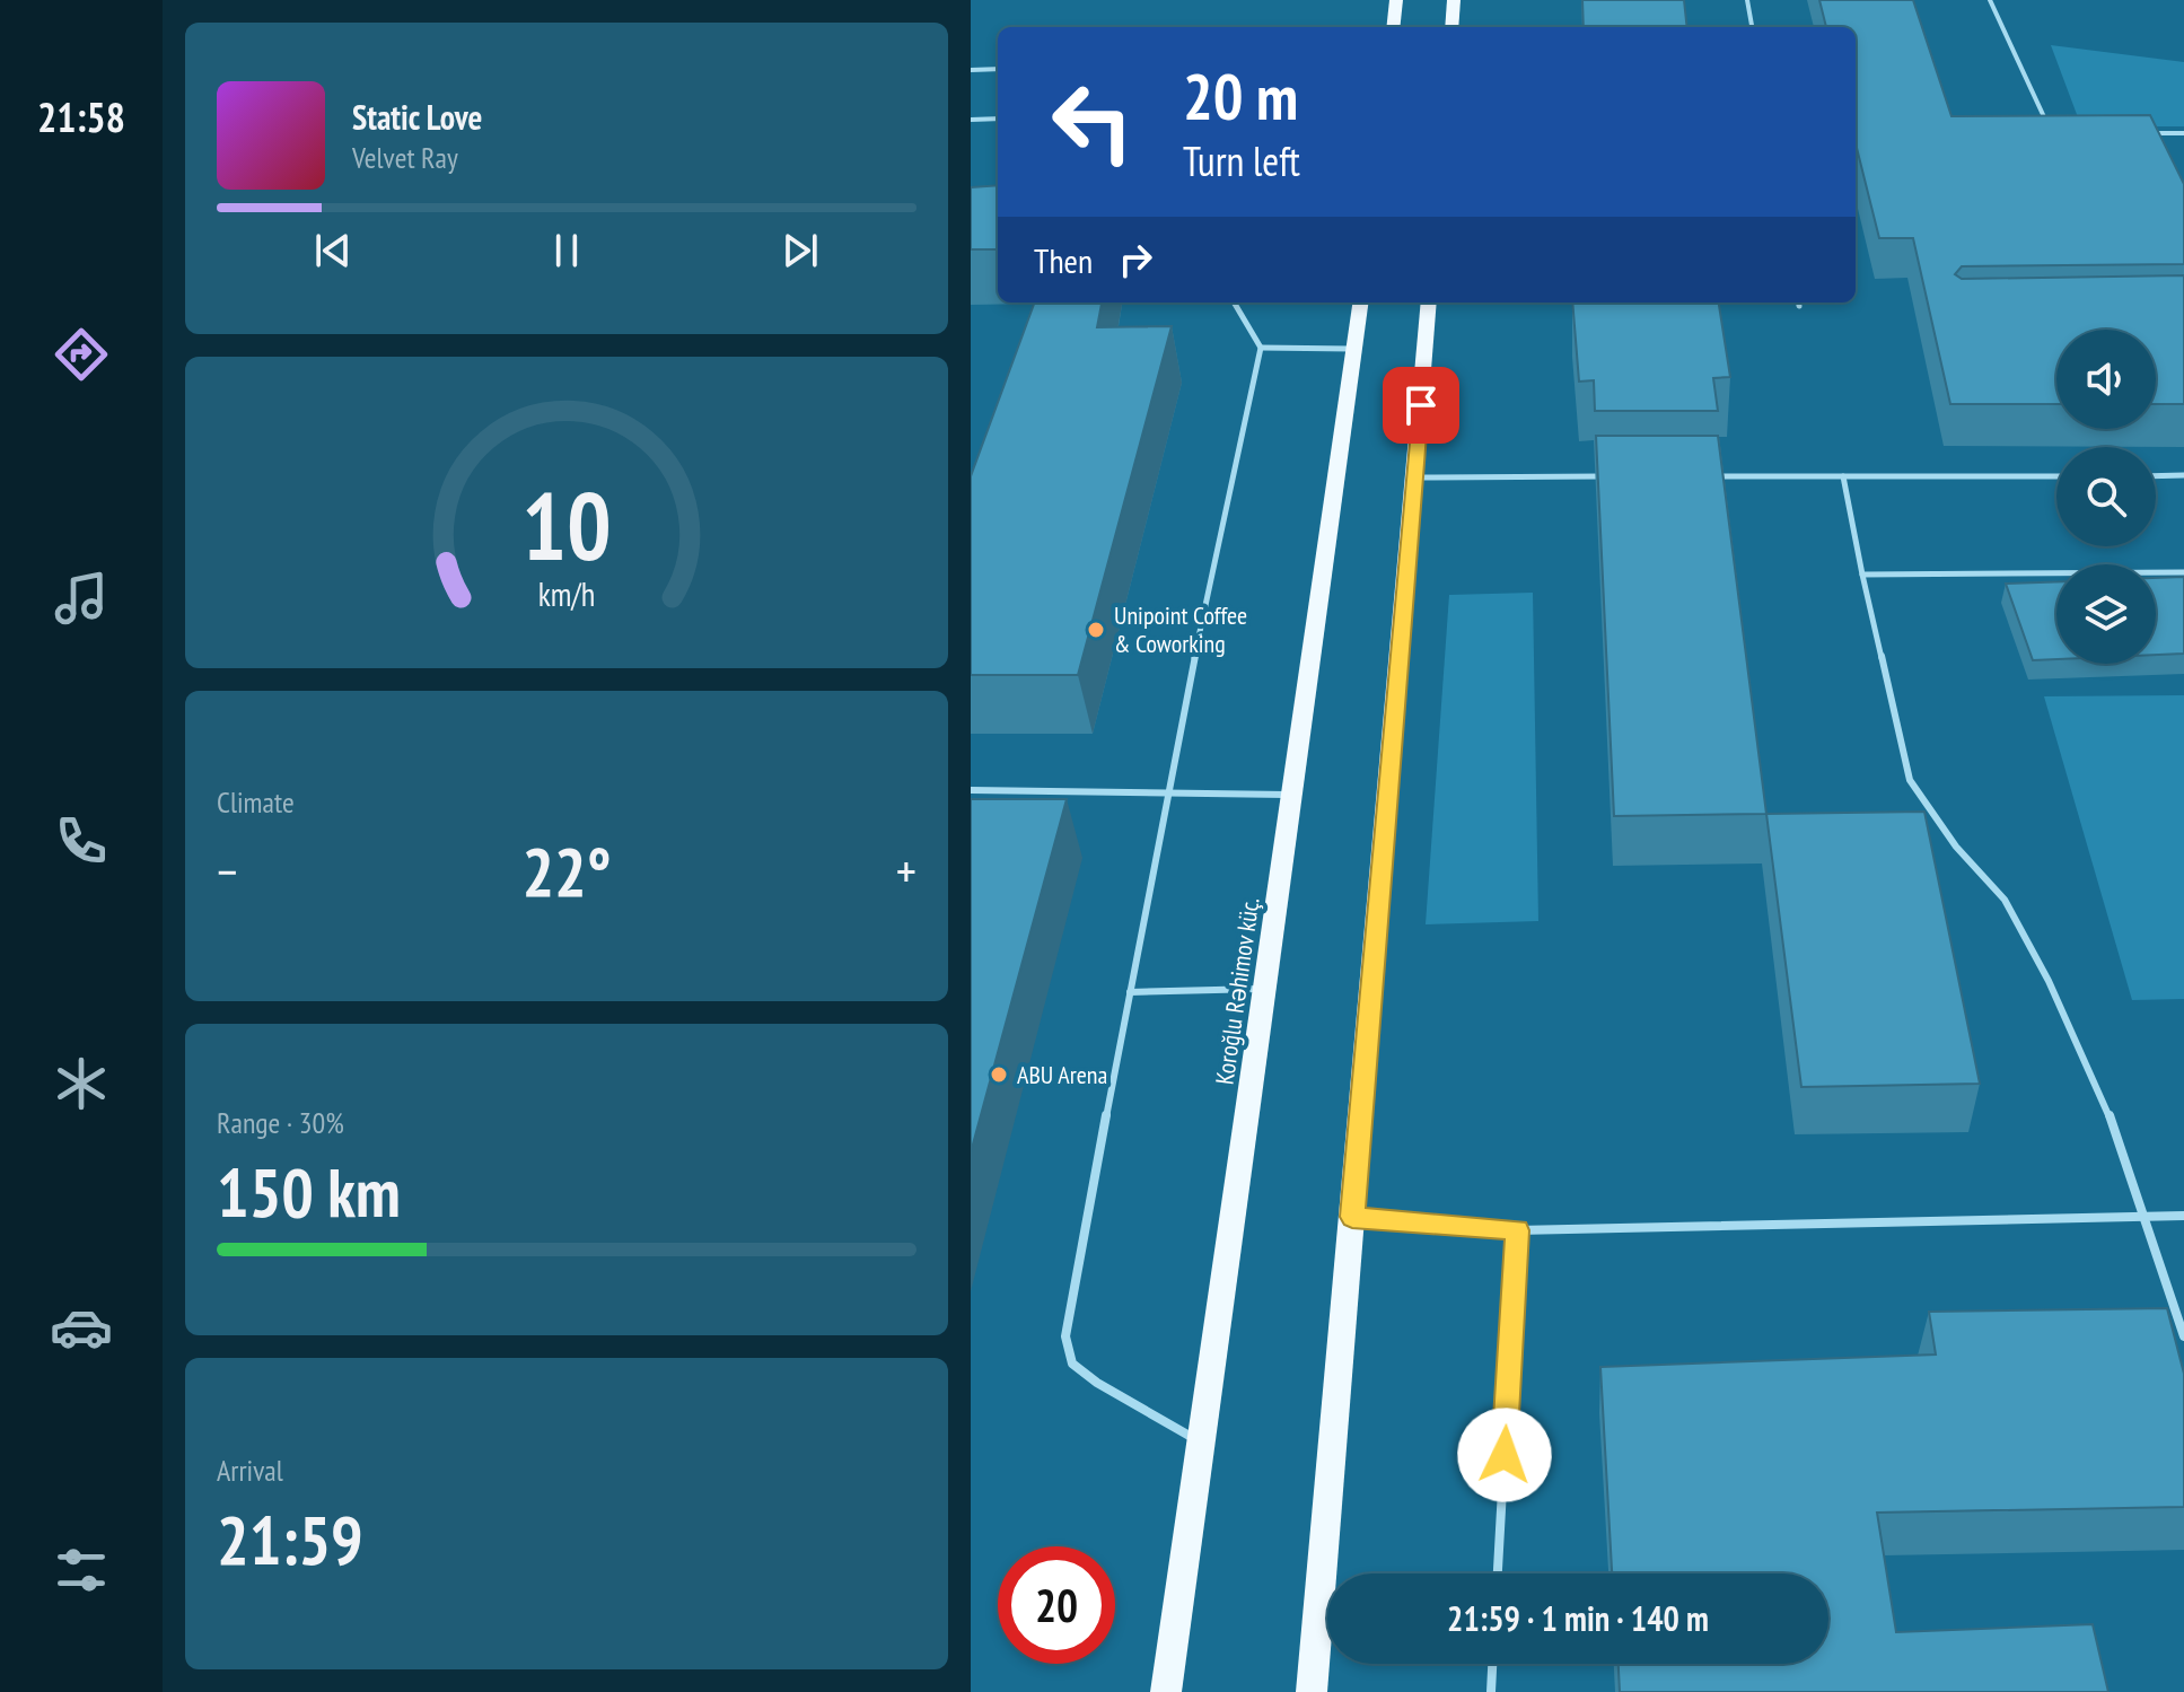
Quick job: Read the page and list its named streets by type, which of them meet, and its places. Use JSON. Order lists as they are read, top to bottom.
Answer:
{
  "streets": {
    "main road": ["Koroğlu Rəhimov küç."]
  },
  "places": ["Unipoint Coffee & Coworking", "ABU Arena"],
  "page": {
    "tabs": "21:58",
    "turn": ["20 m", "Turn left"],
    "song": ["Static Love", "Velvet Ray"],
    "then": "Then",
    "tile": [
      "Climate",
      ["Range · 30%", "150 km"],
      ["Arrival", "21:59"]
    ],
    "heat": ["−", "22°", "+"],
    "limit": "20",
    "trip": "21:59 · 1 min · 140 m",
    "gauge": ["10", "km/h"]
  }
}
